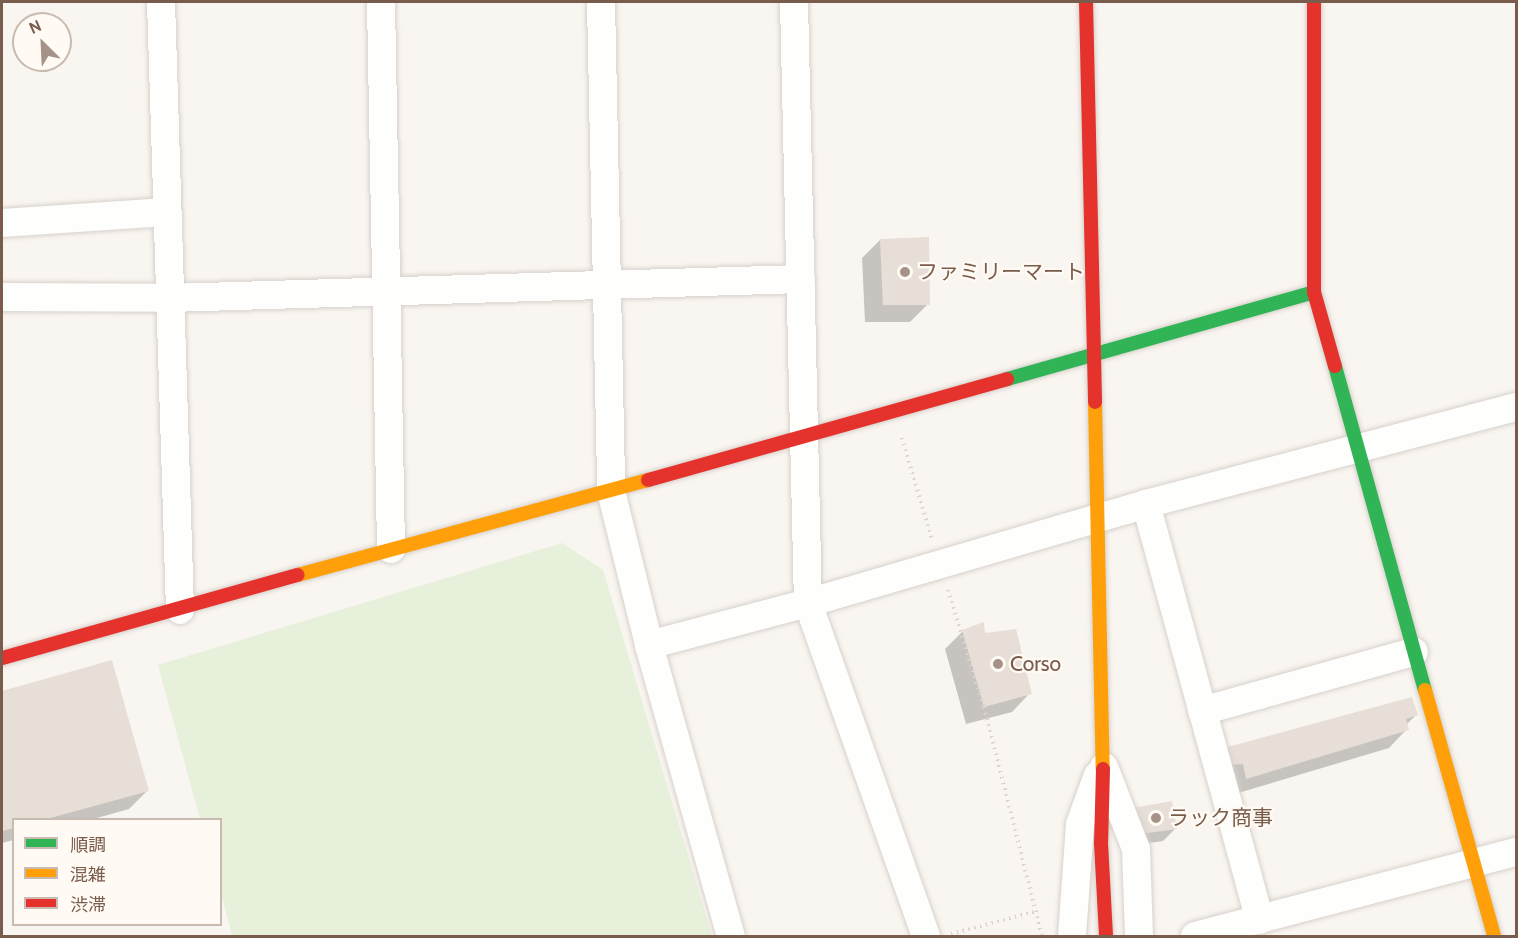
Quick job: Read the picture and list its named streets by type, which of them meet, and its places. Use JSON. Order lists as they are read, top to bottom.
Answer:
{
  "places": ["ファミリーマート", "Corso", "ラック商事"],
  "legend": ["順調", "混雑", "渋滞"],
  "north": "top left"
}
